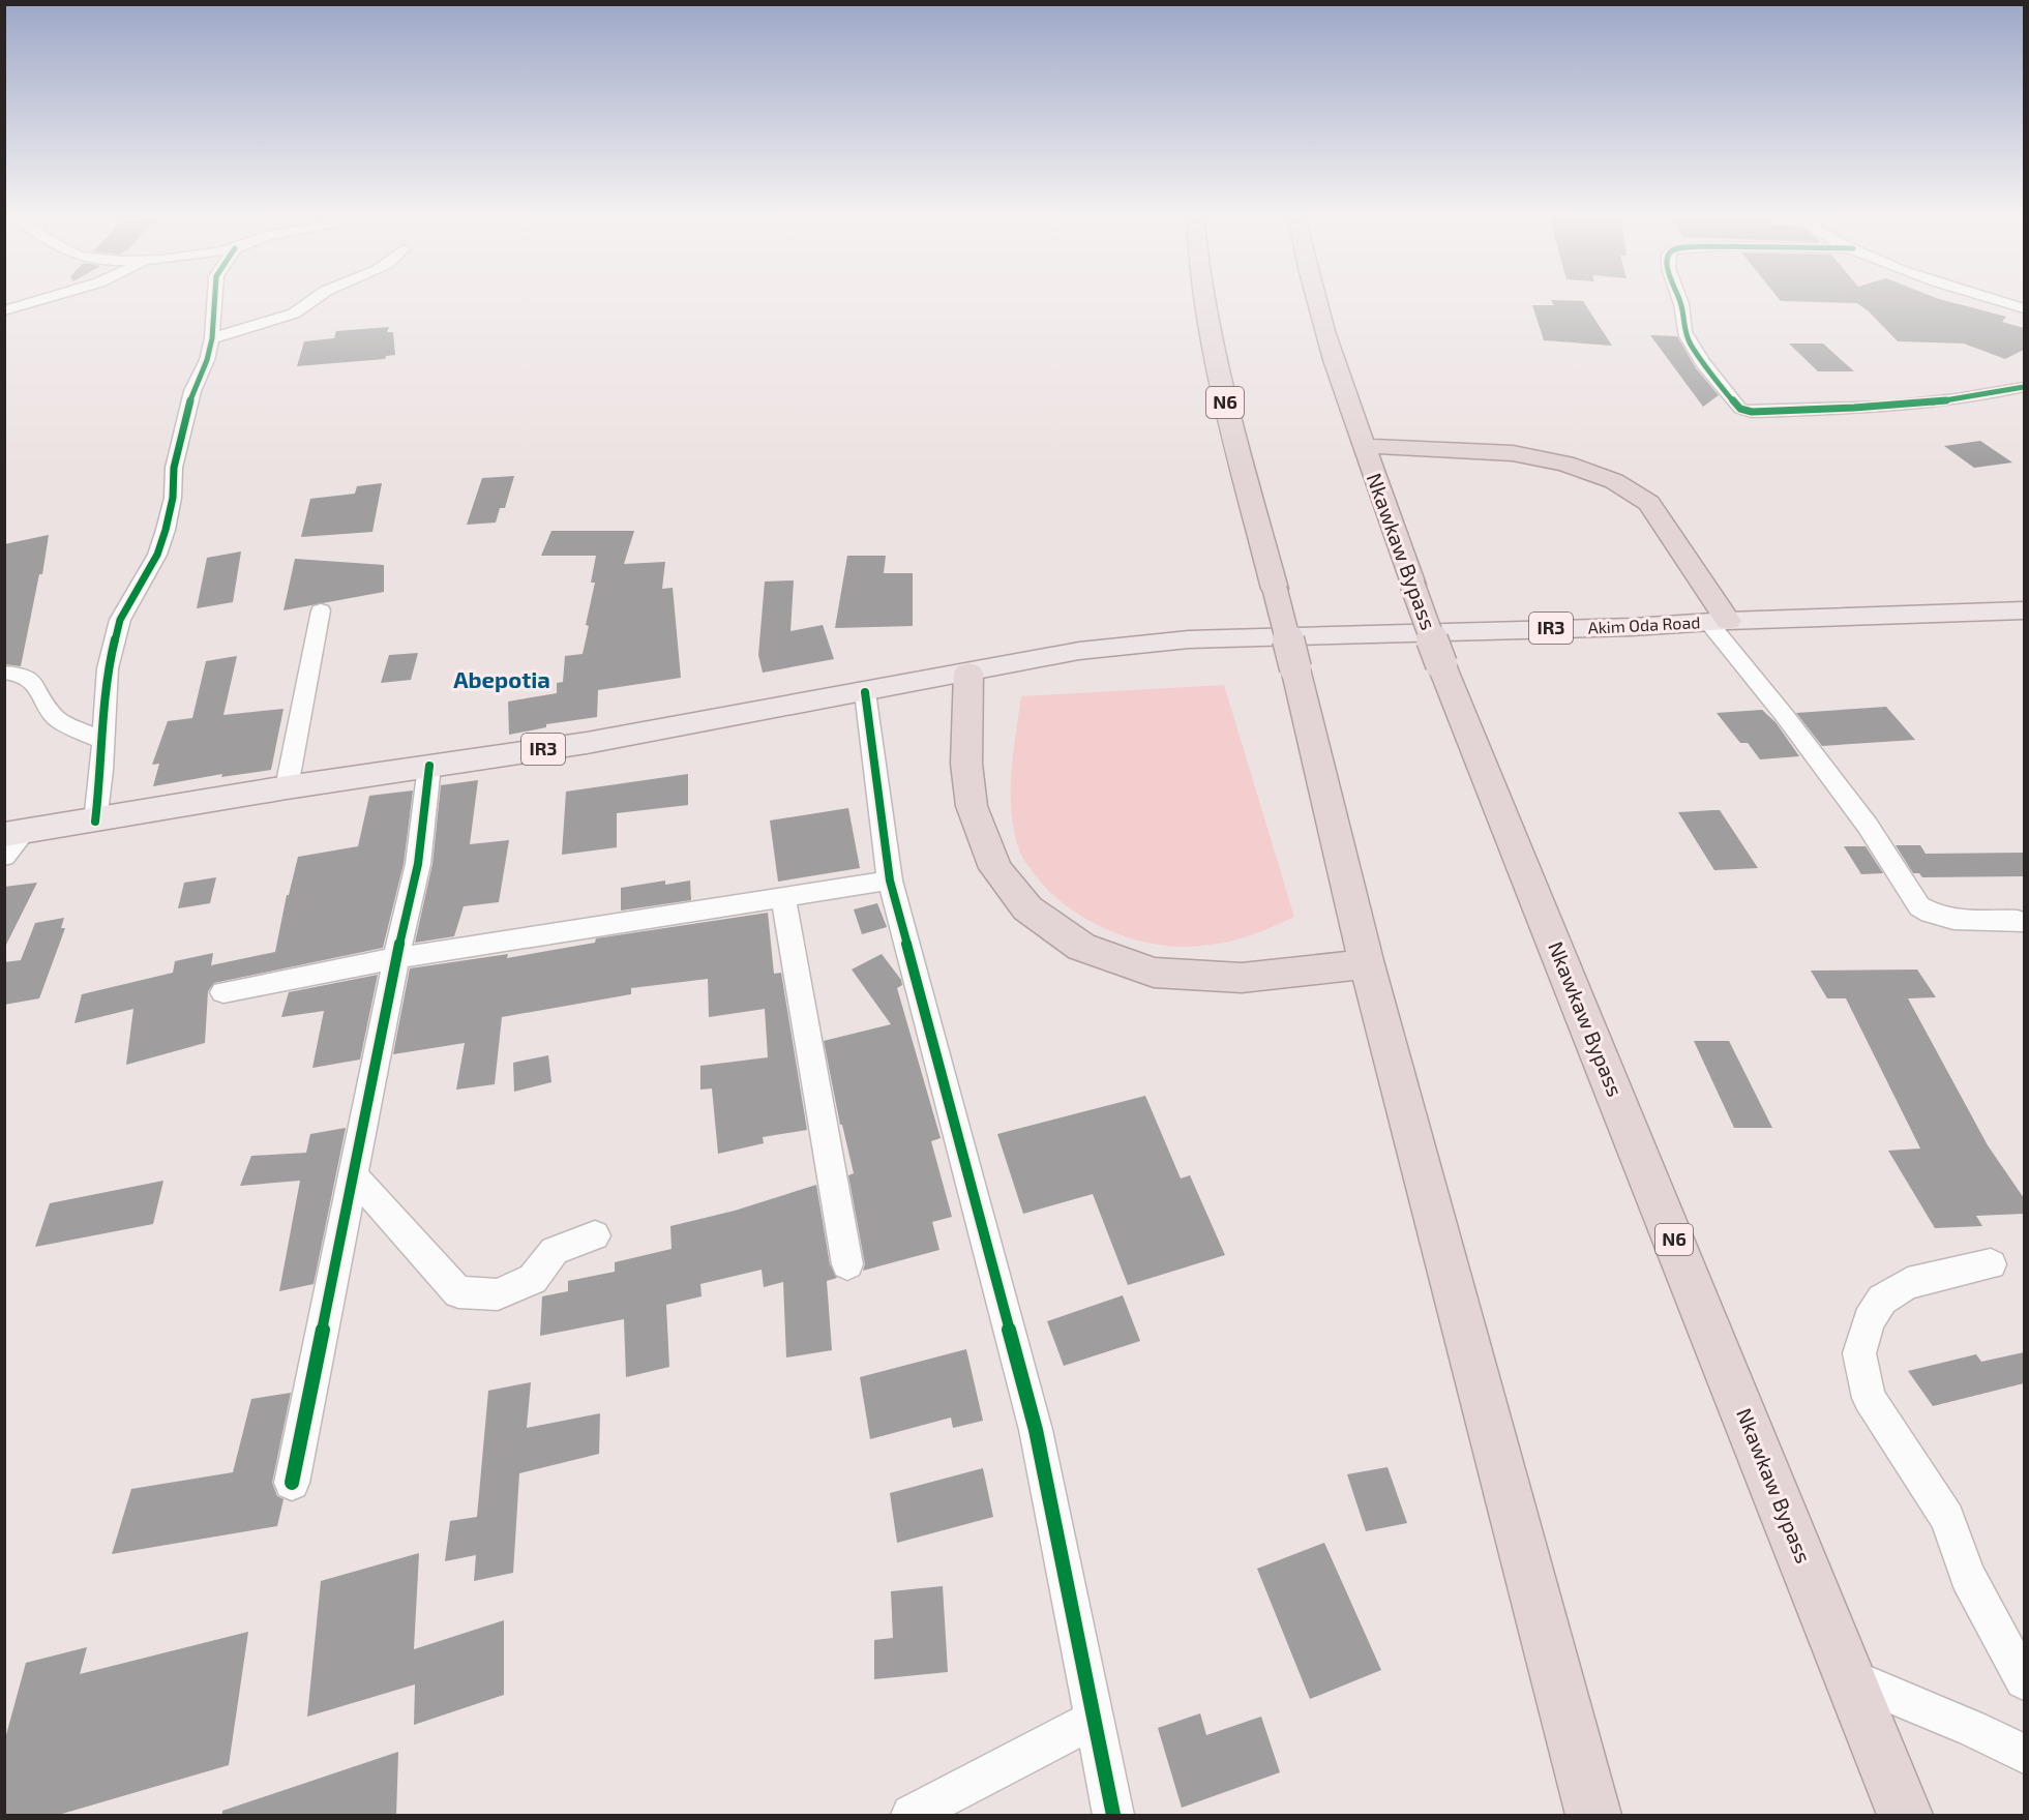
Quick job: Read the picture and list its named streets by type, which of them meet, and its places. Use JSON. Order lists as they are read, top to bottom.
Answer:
{
  "streets": {
    "highway": ["N6", "Nkawkaw Bypass"],
    "main road": ["Akim Oda Road", "IR3"]
  },
  "crossings": [
    ["Akim Oda Road", "IR3"]
  ],
  "districts": ["Abepotia"]
}
